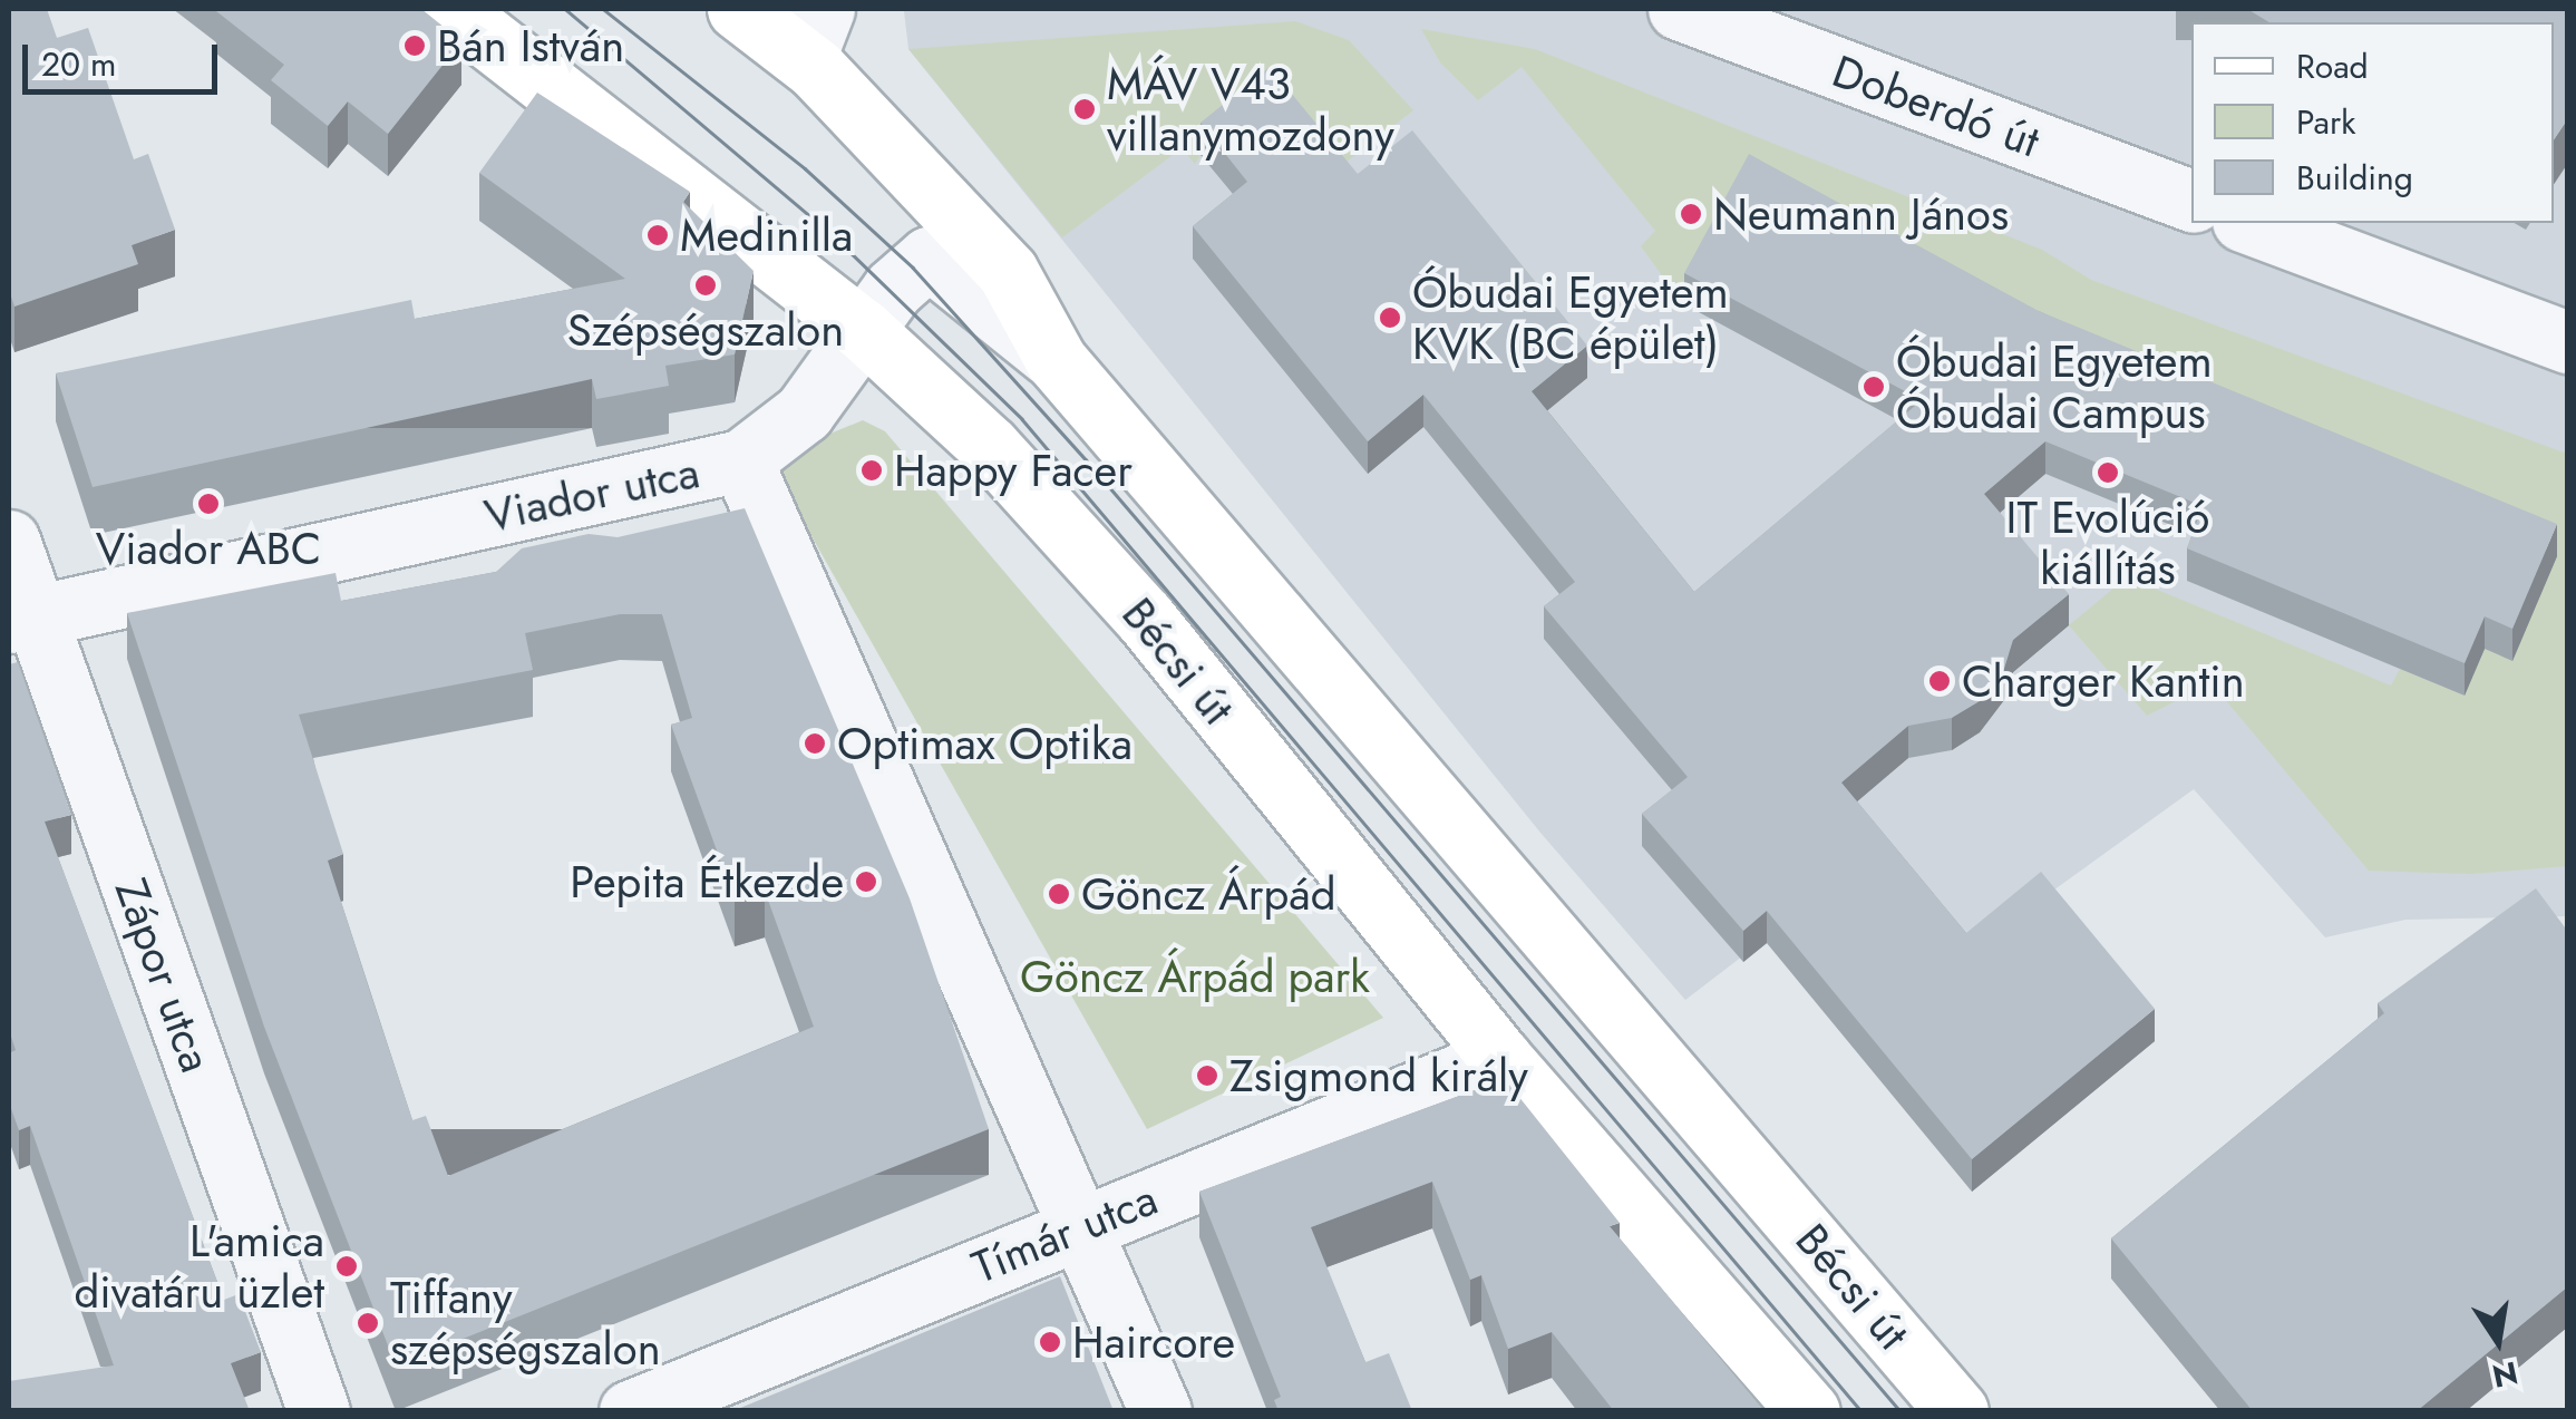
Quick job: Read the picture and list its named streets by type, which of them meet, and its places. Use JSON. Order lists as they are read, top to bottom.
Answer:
{
  "streets": {
    "main road": ["Bécsi út"],
    "street": [
      "Doberdó út",
      "Viador utca",
      "Zápor utca",
      "Tímár utca"
    ]
  },
  "crossings": [
    ["Viador utca", "Bécsi út"],
    ["Viador utca", "Zápor utca"],
    ["Bécsi út", "Tímár utca"]
  ],
  "parks": ["Göncz Árpád park"],
  "places": [
    "Bán István",
    "MÁV V43 villanymozdony",
    "Neumann János",
    "Medinilla",
    "Szépségszalon",
    "Óbudai Egyetem KVK (BC épület)",
    "Óbudai Egyetem Óbudai Campus",
    "Happy Facer",
    "IT Evolúció kiállítás",
    "Viador ABC",
    "Charger Kantin",
    "Optimax Optika",
    "Pepita Étkezde",
    "Göncz Árpád",
    "Zsigmond király",
    "L'amica divatáru üzlet",
    "Tiffany szépségszalon",
    "Haircore"
  ],
  "legend": ["Road", "Park", "Building"],
  "scale_bar": "20 m",
  "north": "bottom"
}
